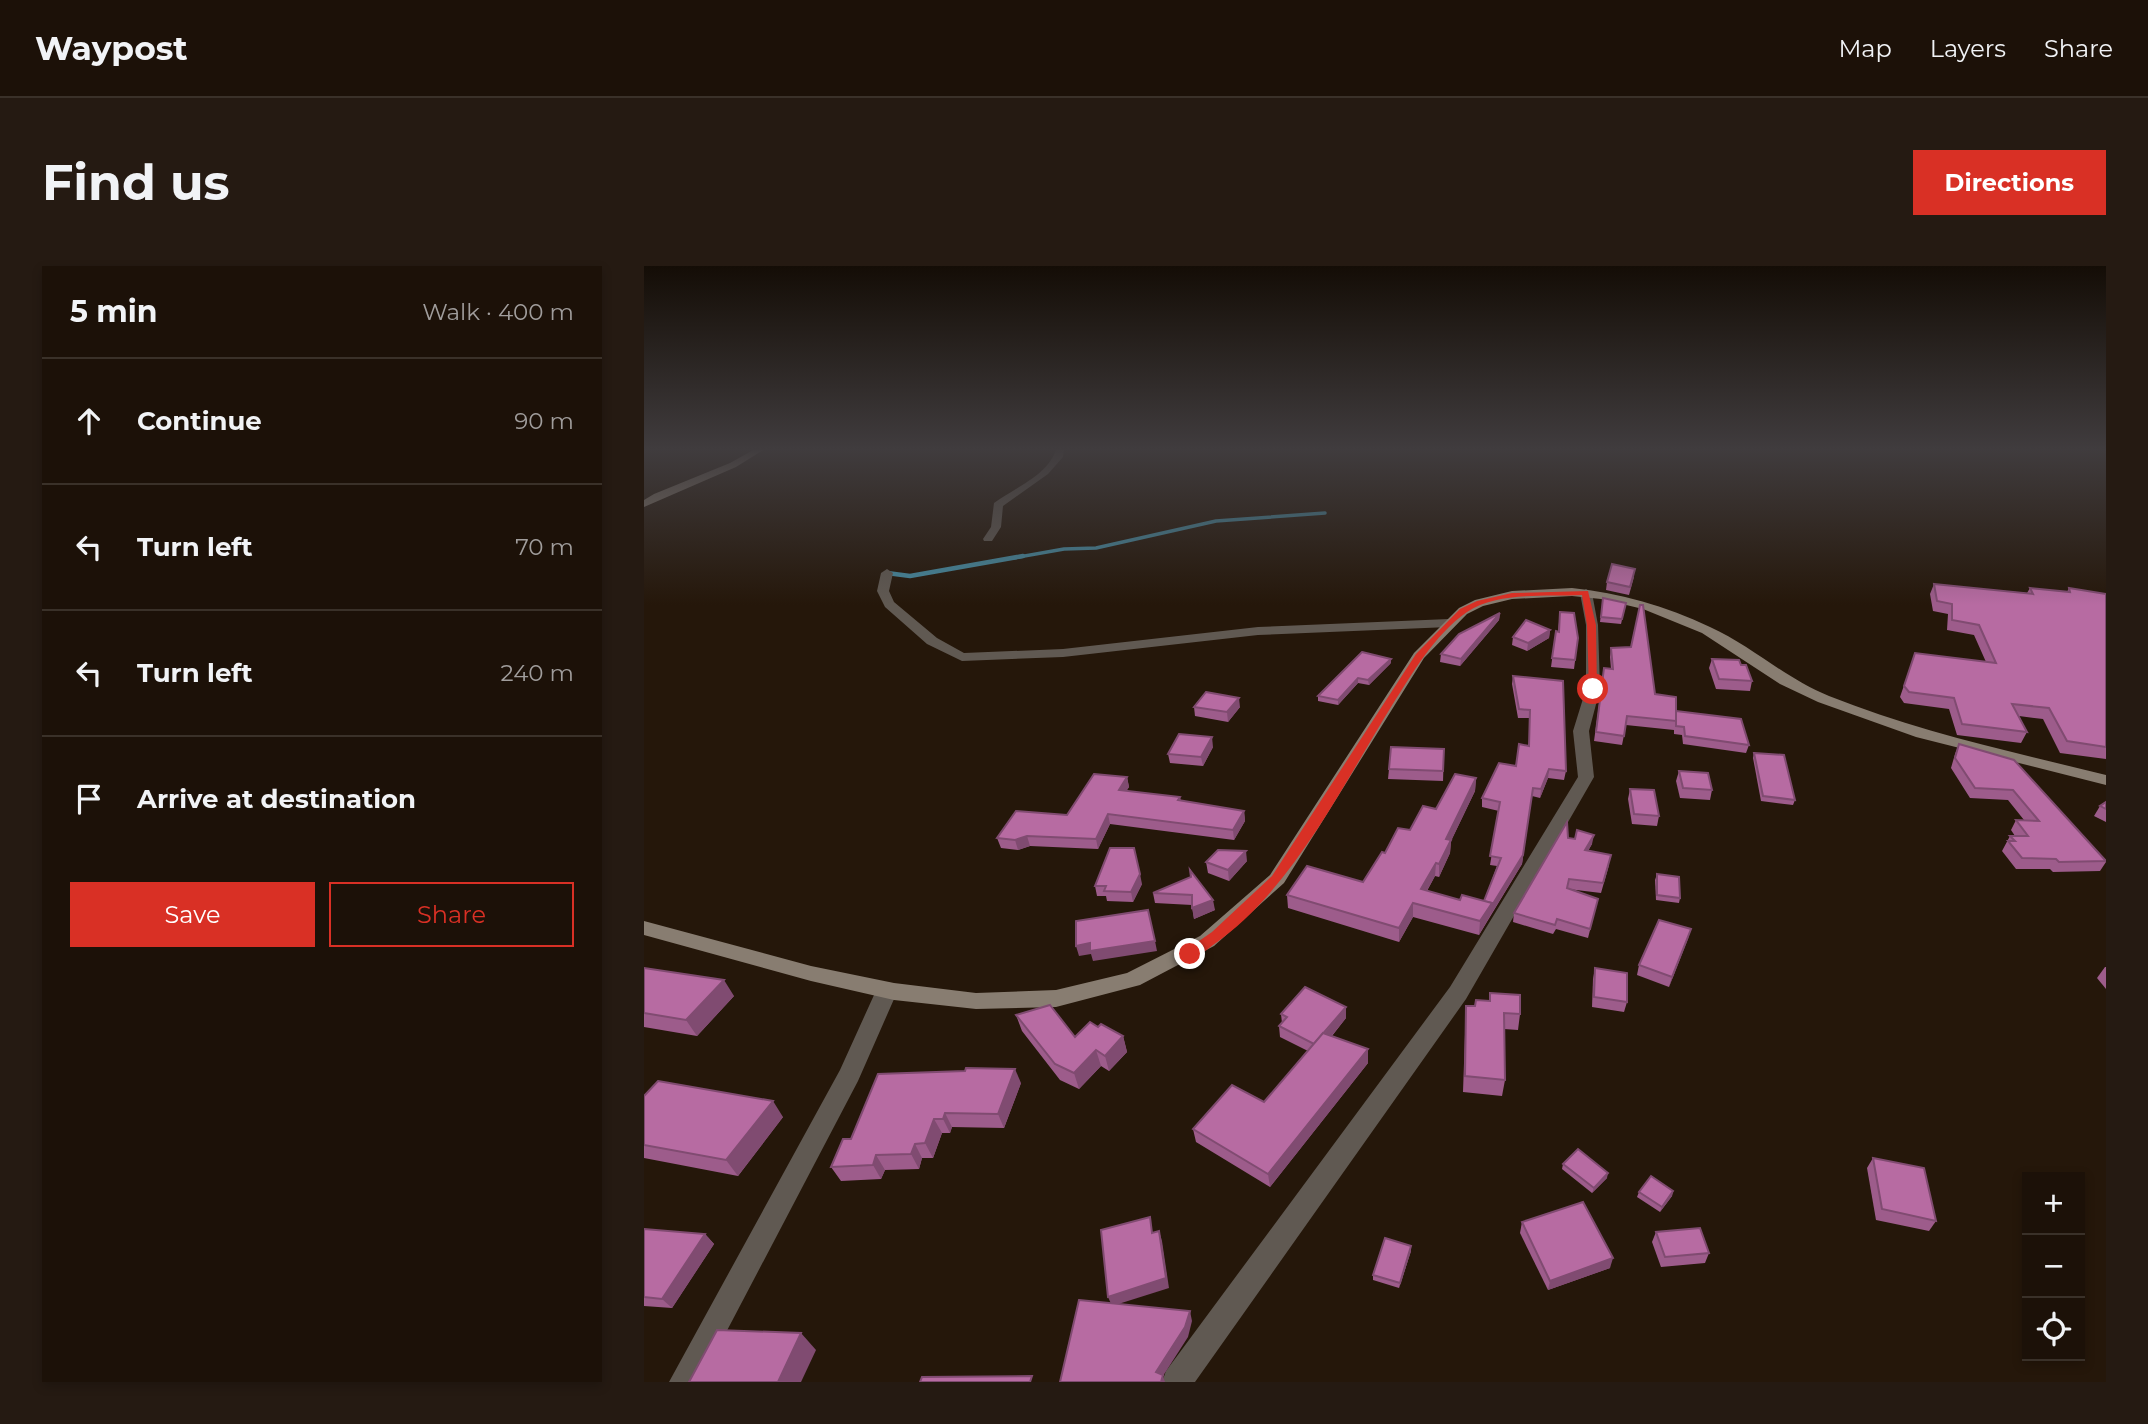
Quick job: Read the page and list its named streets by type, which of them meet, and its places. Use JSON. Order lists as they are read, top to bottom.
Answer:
{
  "page": {
    "header": "Waypost",
    "nav": ["Map", "Layers", "Share"],
    "buttons": [
      "Directions",
      ["Save", "Share"]
    ],
    "title": "Find us",
    "heading": ["5 min", "Walk · 400 m"],
    "list": [
      ["Continue", "90 m"],
      ["Turn left", "70 m"],
      ["Turn left", "240 m"],
      "Arrive at destination"
    ],
    "map_buttons": ["+", "−"]
  }
}
